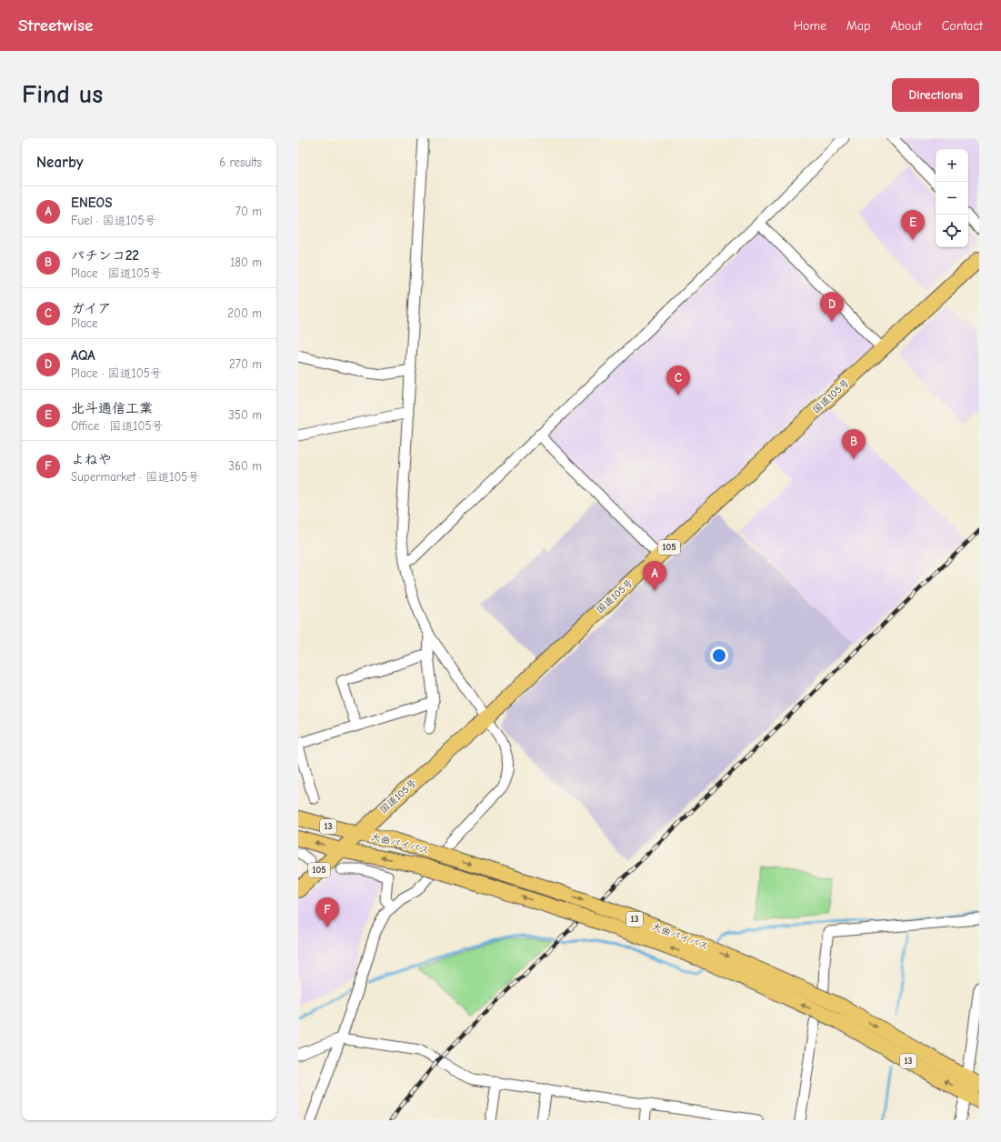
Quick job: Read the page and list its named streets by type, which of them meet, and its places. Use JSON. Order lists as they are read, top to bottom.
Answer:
{
  "streets": {
    "highway": [
      "国道105号",
      "105",
      "13",
      "大曲バイパス"
    ]
  },
  "crossings": [
    ["国道105号", "大曲バイパス"]
  ],
  "page": {
    "header": "Streetwise",
    "nav": [
      "Home",
      "Map",
      "About",
      "Contact"
    ],
    "buttons": "Directions",
    "title": "Find us",
    "heading": ["Nearby", "6 results"],
    "map_buttons": ["+", "−"],
    "list": [
      {
        "mark": "A",
        "name": "ENEOS",
        "note": "Fuel · 国道105号",
        "value": "70 m"
      },
      {
        "mark": "B",
        "name": "パチンコ22",
        "note": "Place · 国道105号",
        "value": "180 m"
      },
      {
        "mark": "C",
        "name": "ガイア",
        "note": "Place",
        "value": "200 m"
      },
      {
        "mark": "D",
        "name": "AQA",
        "note": "Place · 国道105号",
        "value": "270 m"
      },
      {
        "mark": "E",
        "name": "北斗通信工業",
        "note": "Office · 国道105号",
        "value": "350 m"
      },
      {
        "mark": "F",
        "name": "よねや",
        "note": "Supermarket · 国道105号",
        "value": "360 m"
      }
    ],
    "pins": [
      "E",
      "D",
      "C",
      "B",
      "A",
      "F"
    ]
  }
}
